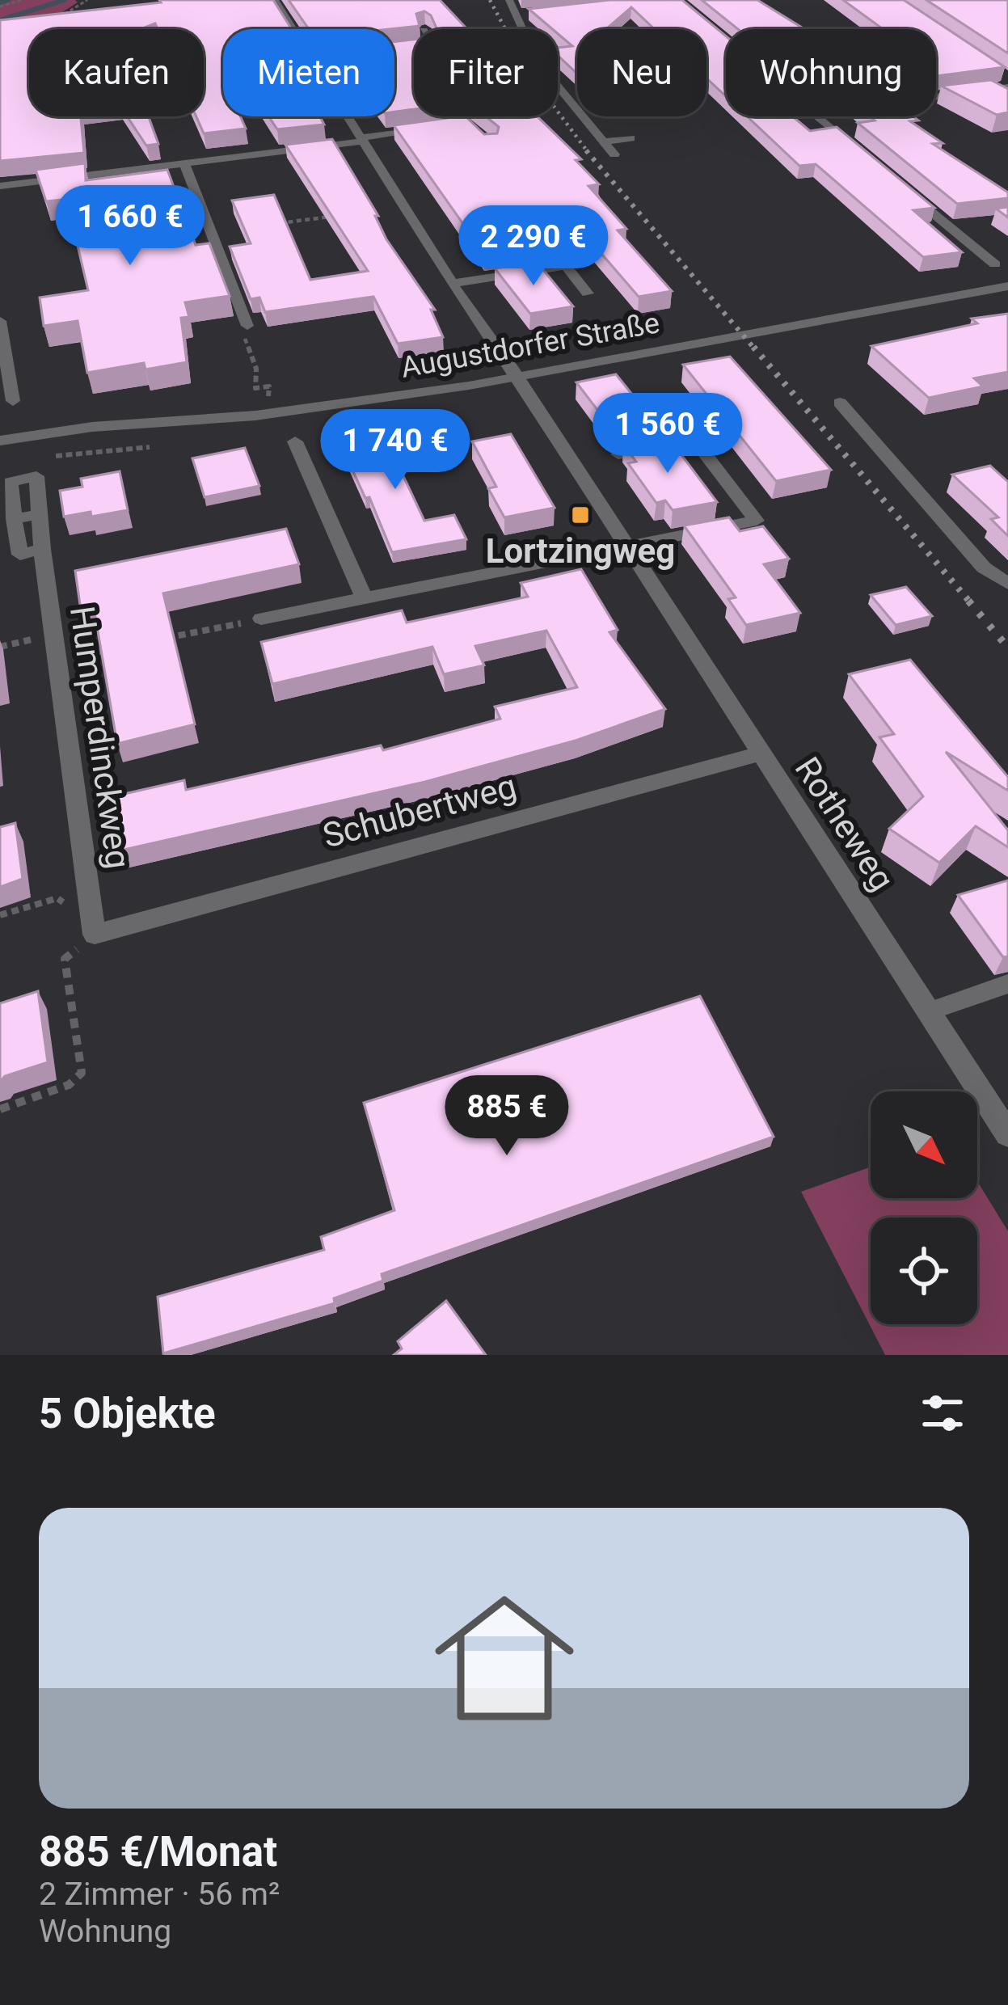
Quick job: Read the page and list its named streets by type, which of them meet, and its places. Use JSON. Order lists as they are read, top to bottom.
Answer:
{
  "streets": {
    "street": [
      "Augustdorfer Straße",
      "Humperdinckweg",
      "Schubertweg",
      "Rotheweg"
    ]
  },
  "crossings": [
    ["Augustdorfer Straße", "Rotheweg"],
    ["Humperdinckweg", "Schubertweg"],
    ["Schubertweg", "Rotheweg"]
  ],
  "places": {
    "transit": ["Lortzingweg"]
  },
  "north": "bottom right",
  "page": {
    "chip": [
      "Kaufen",
      "Mieten",
      "Filter",
      "Neu",
      "Wohnung"
    ],
    "price": [
      "1 660 €",
      "2 290 €",
      "1 560 €",
      "1 740 €",
      "885 €"
    ],
    "heading": "5 Objekte",
    "list": [
      {
        "name": "885 €/Monat",
        "note": "2 Zimmer · 56 m² · Wohnung"
      }
    ]
  }
}
